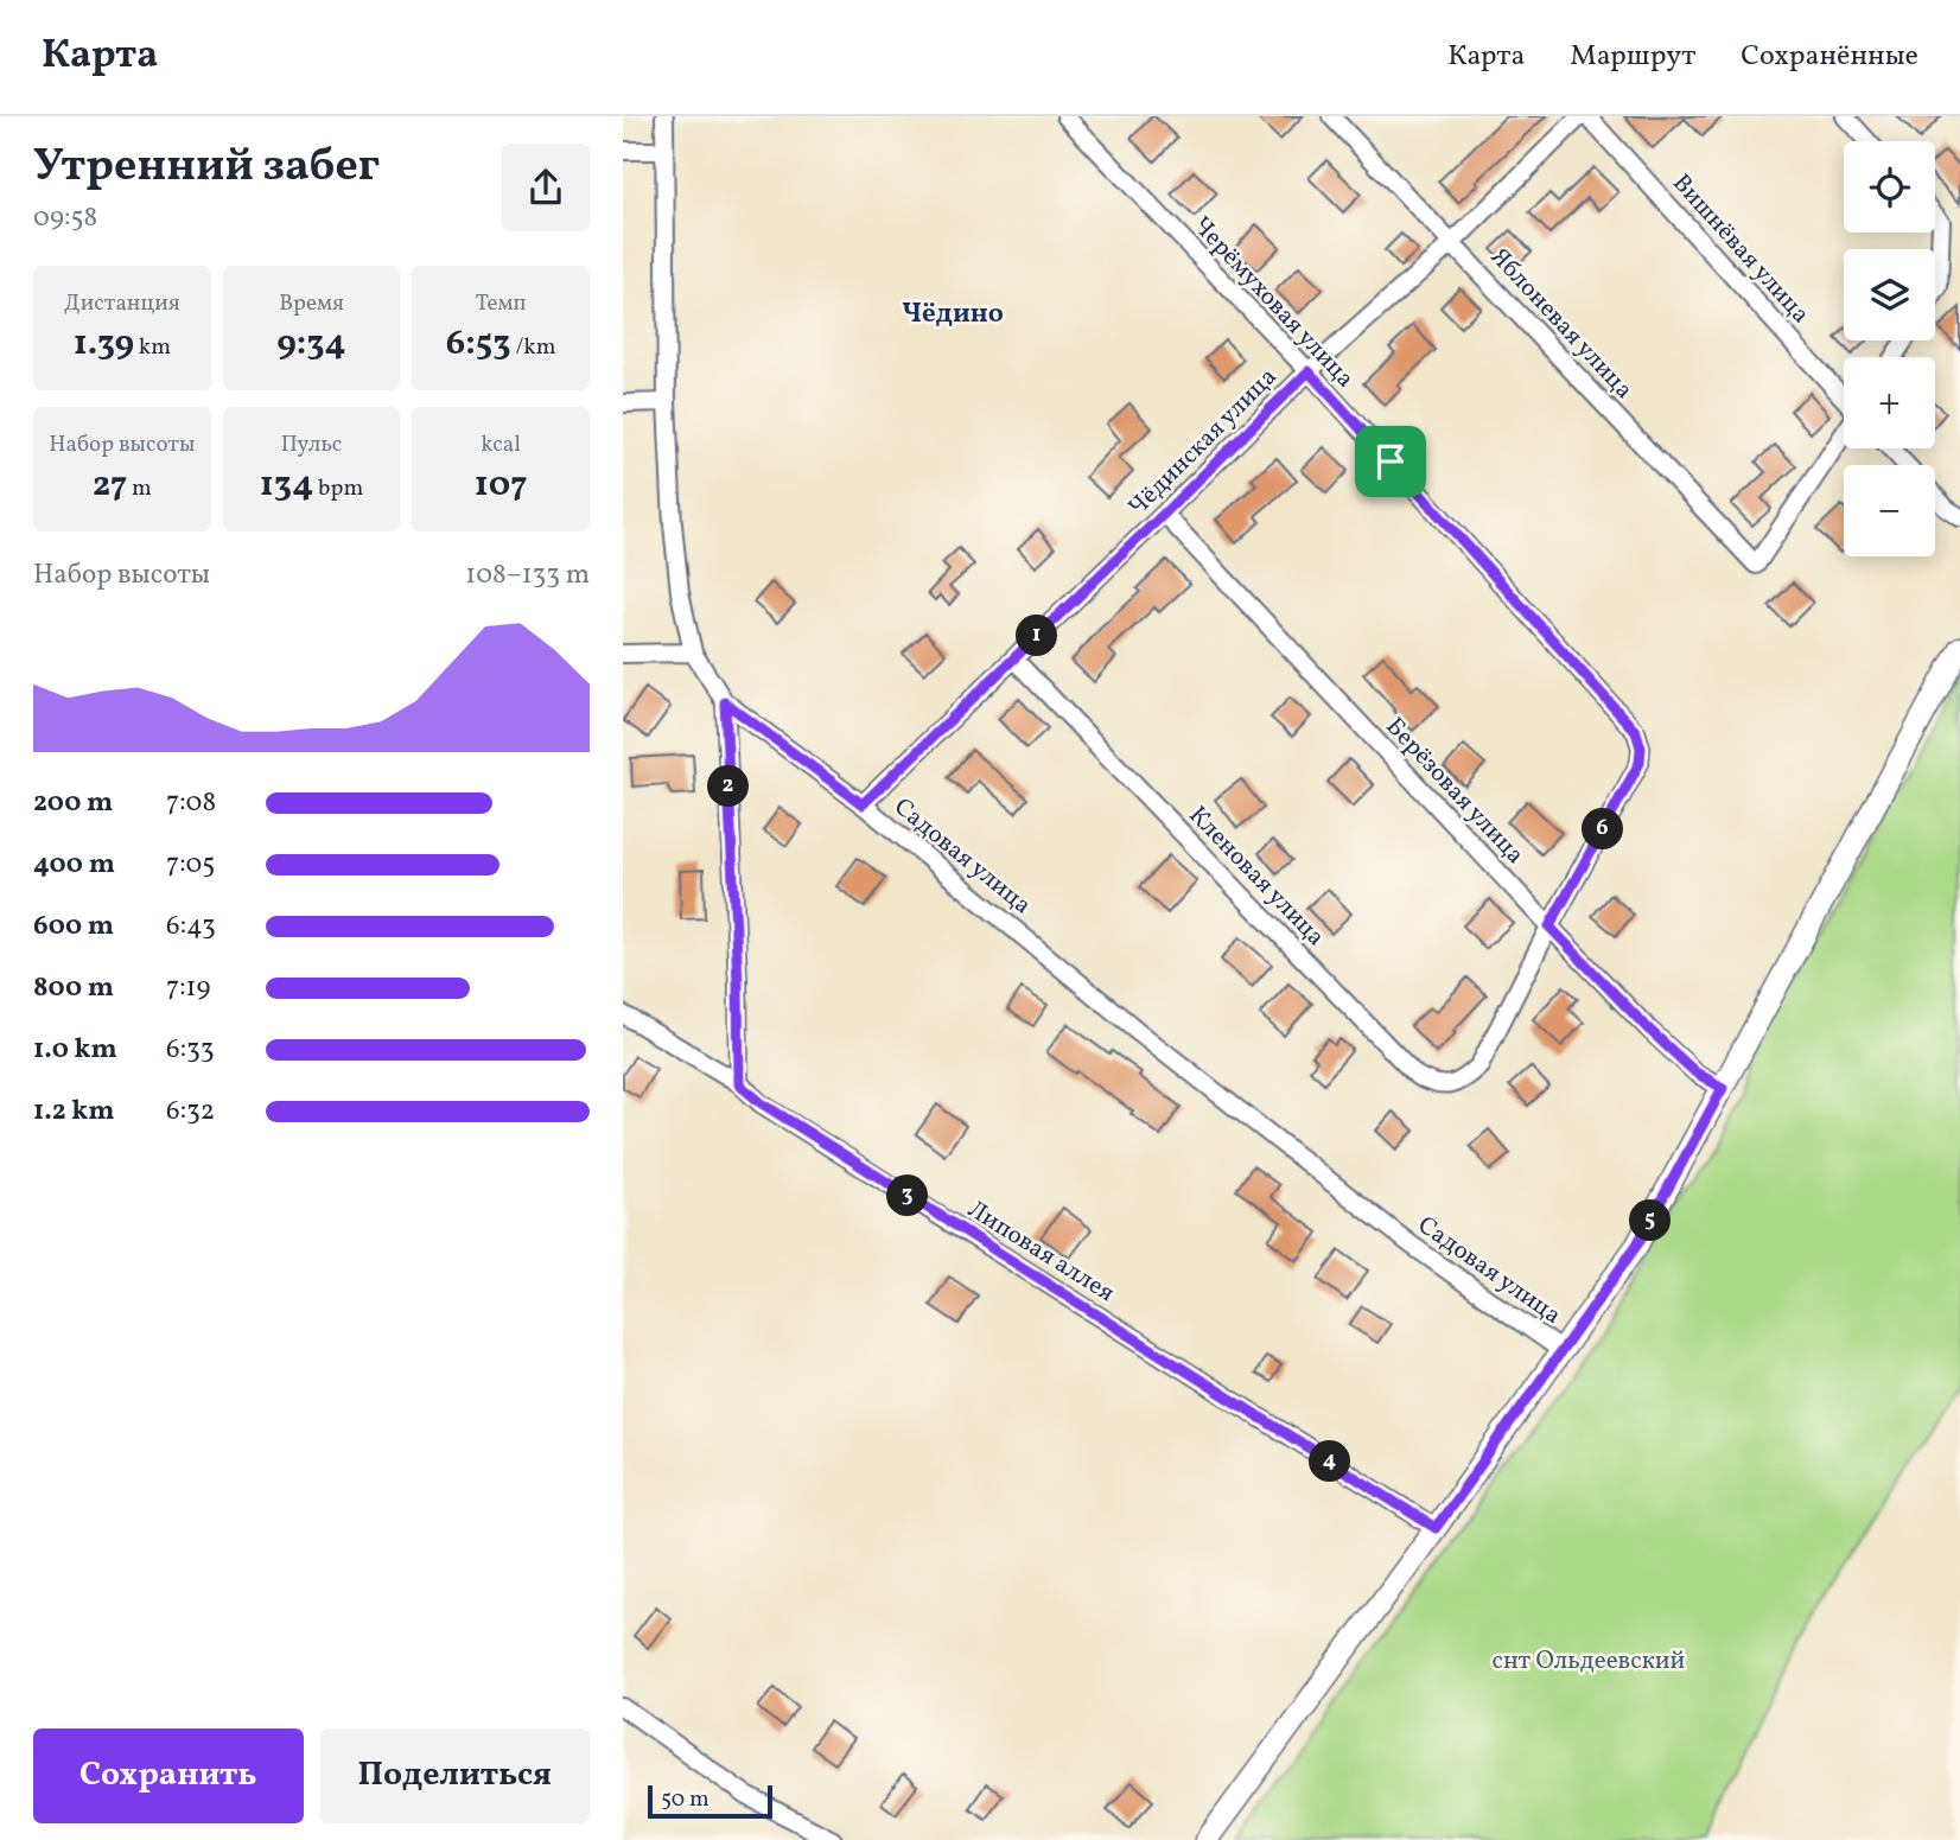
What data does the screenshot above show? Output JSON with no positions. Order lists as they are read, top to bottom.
{
  "streets": {
    "street": [
      "Вишнёвая улица",
      "Черёмуховая улица",
      "Яблоневая улица",
      "Чёдинская улица",
      "Берёзовая улица",
      "Садовая улица",
      "Кленовая улица",
      "Липовая аллея"
    ]
  },
  "crossings": [
    ["Черёмуховая улица", "Чёдинская улица"],
    ["Черёмуховая улица", "Берёзовая улица"],
    ["Черёмуховая улица", "Кленовая улица"],
    ["Яблоневая улица", "Чёдинская улица"],
    ["Чёдинская улица", "Берёзовая улица"],
    ["Чёдинская улица", "Садовая улица"],
    ["Чёдинская улица", "Кленовая улица"],
    ["Берёзовая улица", "Кленовая улица"]
  ],
  "districts": ["Чёдино"],
  "parks": ["снт Ольдеевский"],
  "scale_bar": "50 m",
  "page": {
    "header": "Карта",
    "nav": ["Карта", "Маршрут", "Сохранённые"],
    "heading": ["Утренний забег", "09:58"],
    "map_buttons": ["+", "−"],
    "stats": [
      ["Дистанция", "1.39 km"],
      ["Время", "9:34"],
      ["Темп", "6:53 /km"],
      ["Набор высоты", "27 m"],
      ["Пульс", "134 bpm"],
      ["kcal", "107"]
    ],
    "chart": ["Набор высоты", "108–133 m"],
    "pins": [
      "1",
      "2",
      "6",
      "3",
      "5",
      "4"
    ],
    "list": [
      {
        "name": "200 m",
        "note": "7:08"
      },
      {
        "name": "400 m",
        "note": "7:05"
      },
      {
        "name": "600 m",
        "note": "6:43"
      },
      {
        "name": "800 m",
        "note": "7:19"
      },
      {
        "name": "1.0 km",
        "note": "6:33"
      },
      {
        "name": "1.2 km",
        "note": "6:32"
      }
    ],
    "buttons": ["Сохранить", "Поделиться"],
    "scale": "50 m"
  }
}
